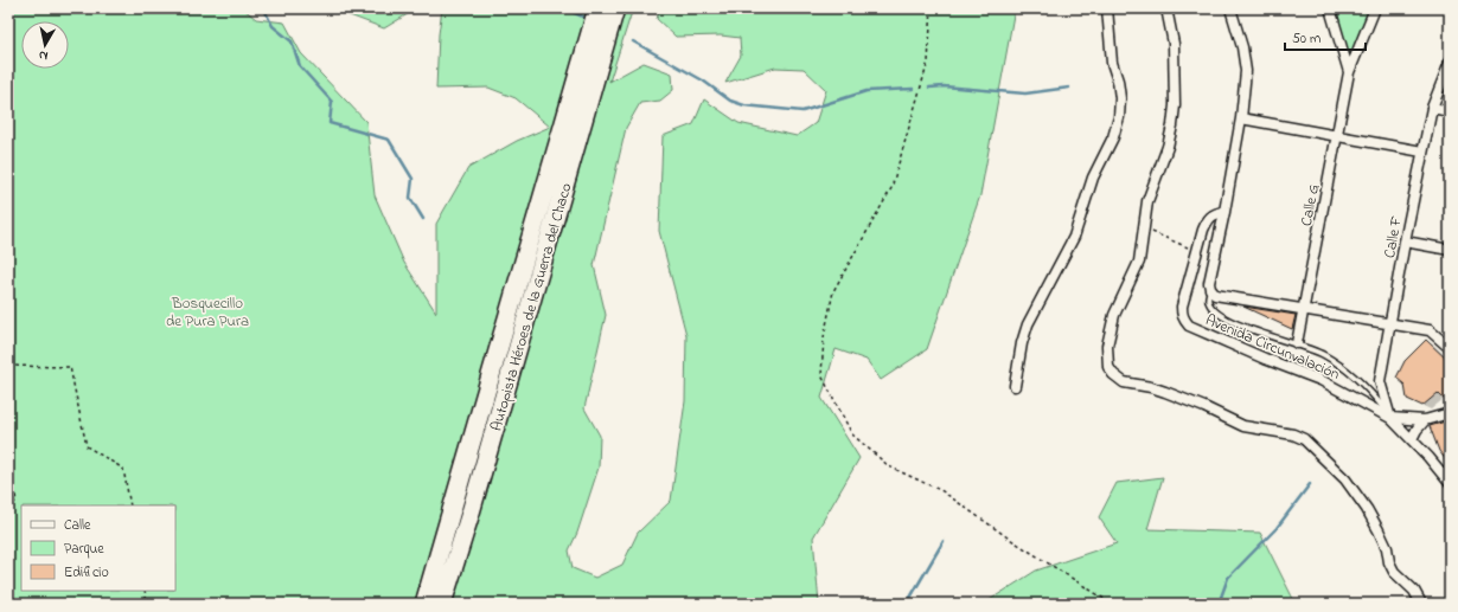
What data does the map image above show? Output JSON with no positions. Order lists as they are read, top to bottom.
{
  "streets": {
    "highway": ["Autopista Héroes de la Guerra del Chaco"],
    "street": ["Calle G", "Calle F", "Avenida Circunvalación"]
  },
  "crossings": [
    ["Calle F", "Avenida Circunvalación"]
  ],
  "parks": ["Bosquecillo de Pura Pura"],
  "legend": ["Calle", "Parque", "Edificio"],
  "scale_bar": "50 m",
  "north": "bottom"
}
